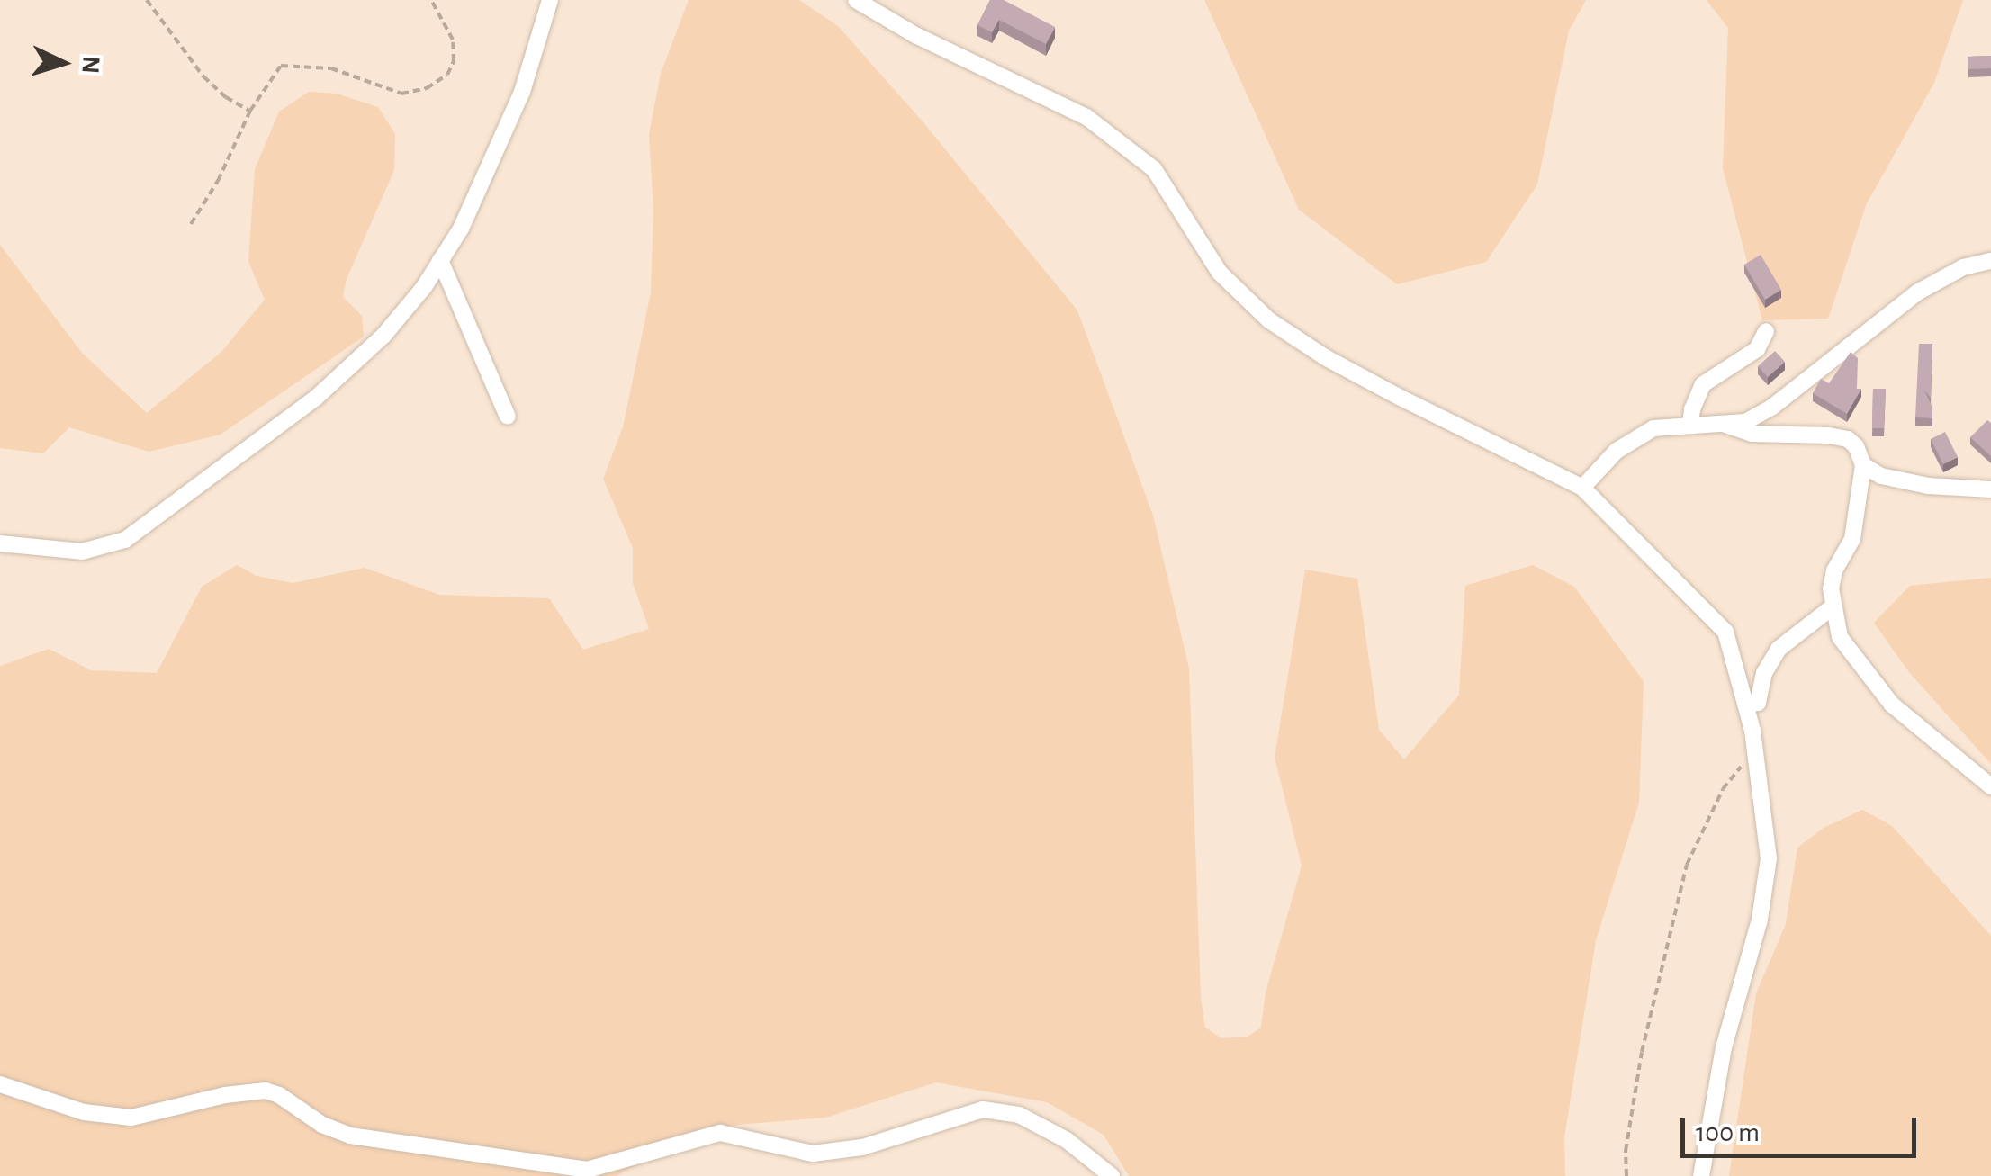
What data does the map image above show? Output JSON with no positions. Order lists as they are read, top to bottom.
{
  "scale_bar": "100 m",
  "north": "right"
}
